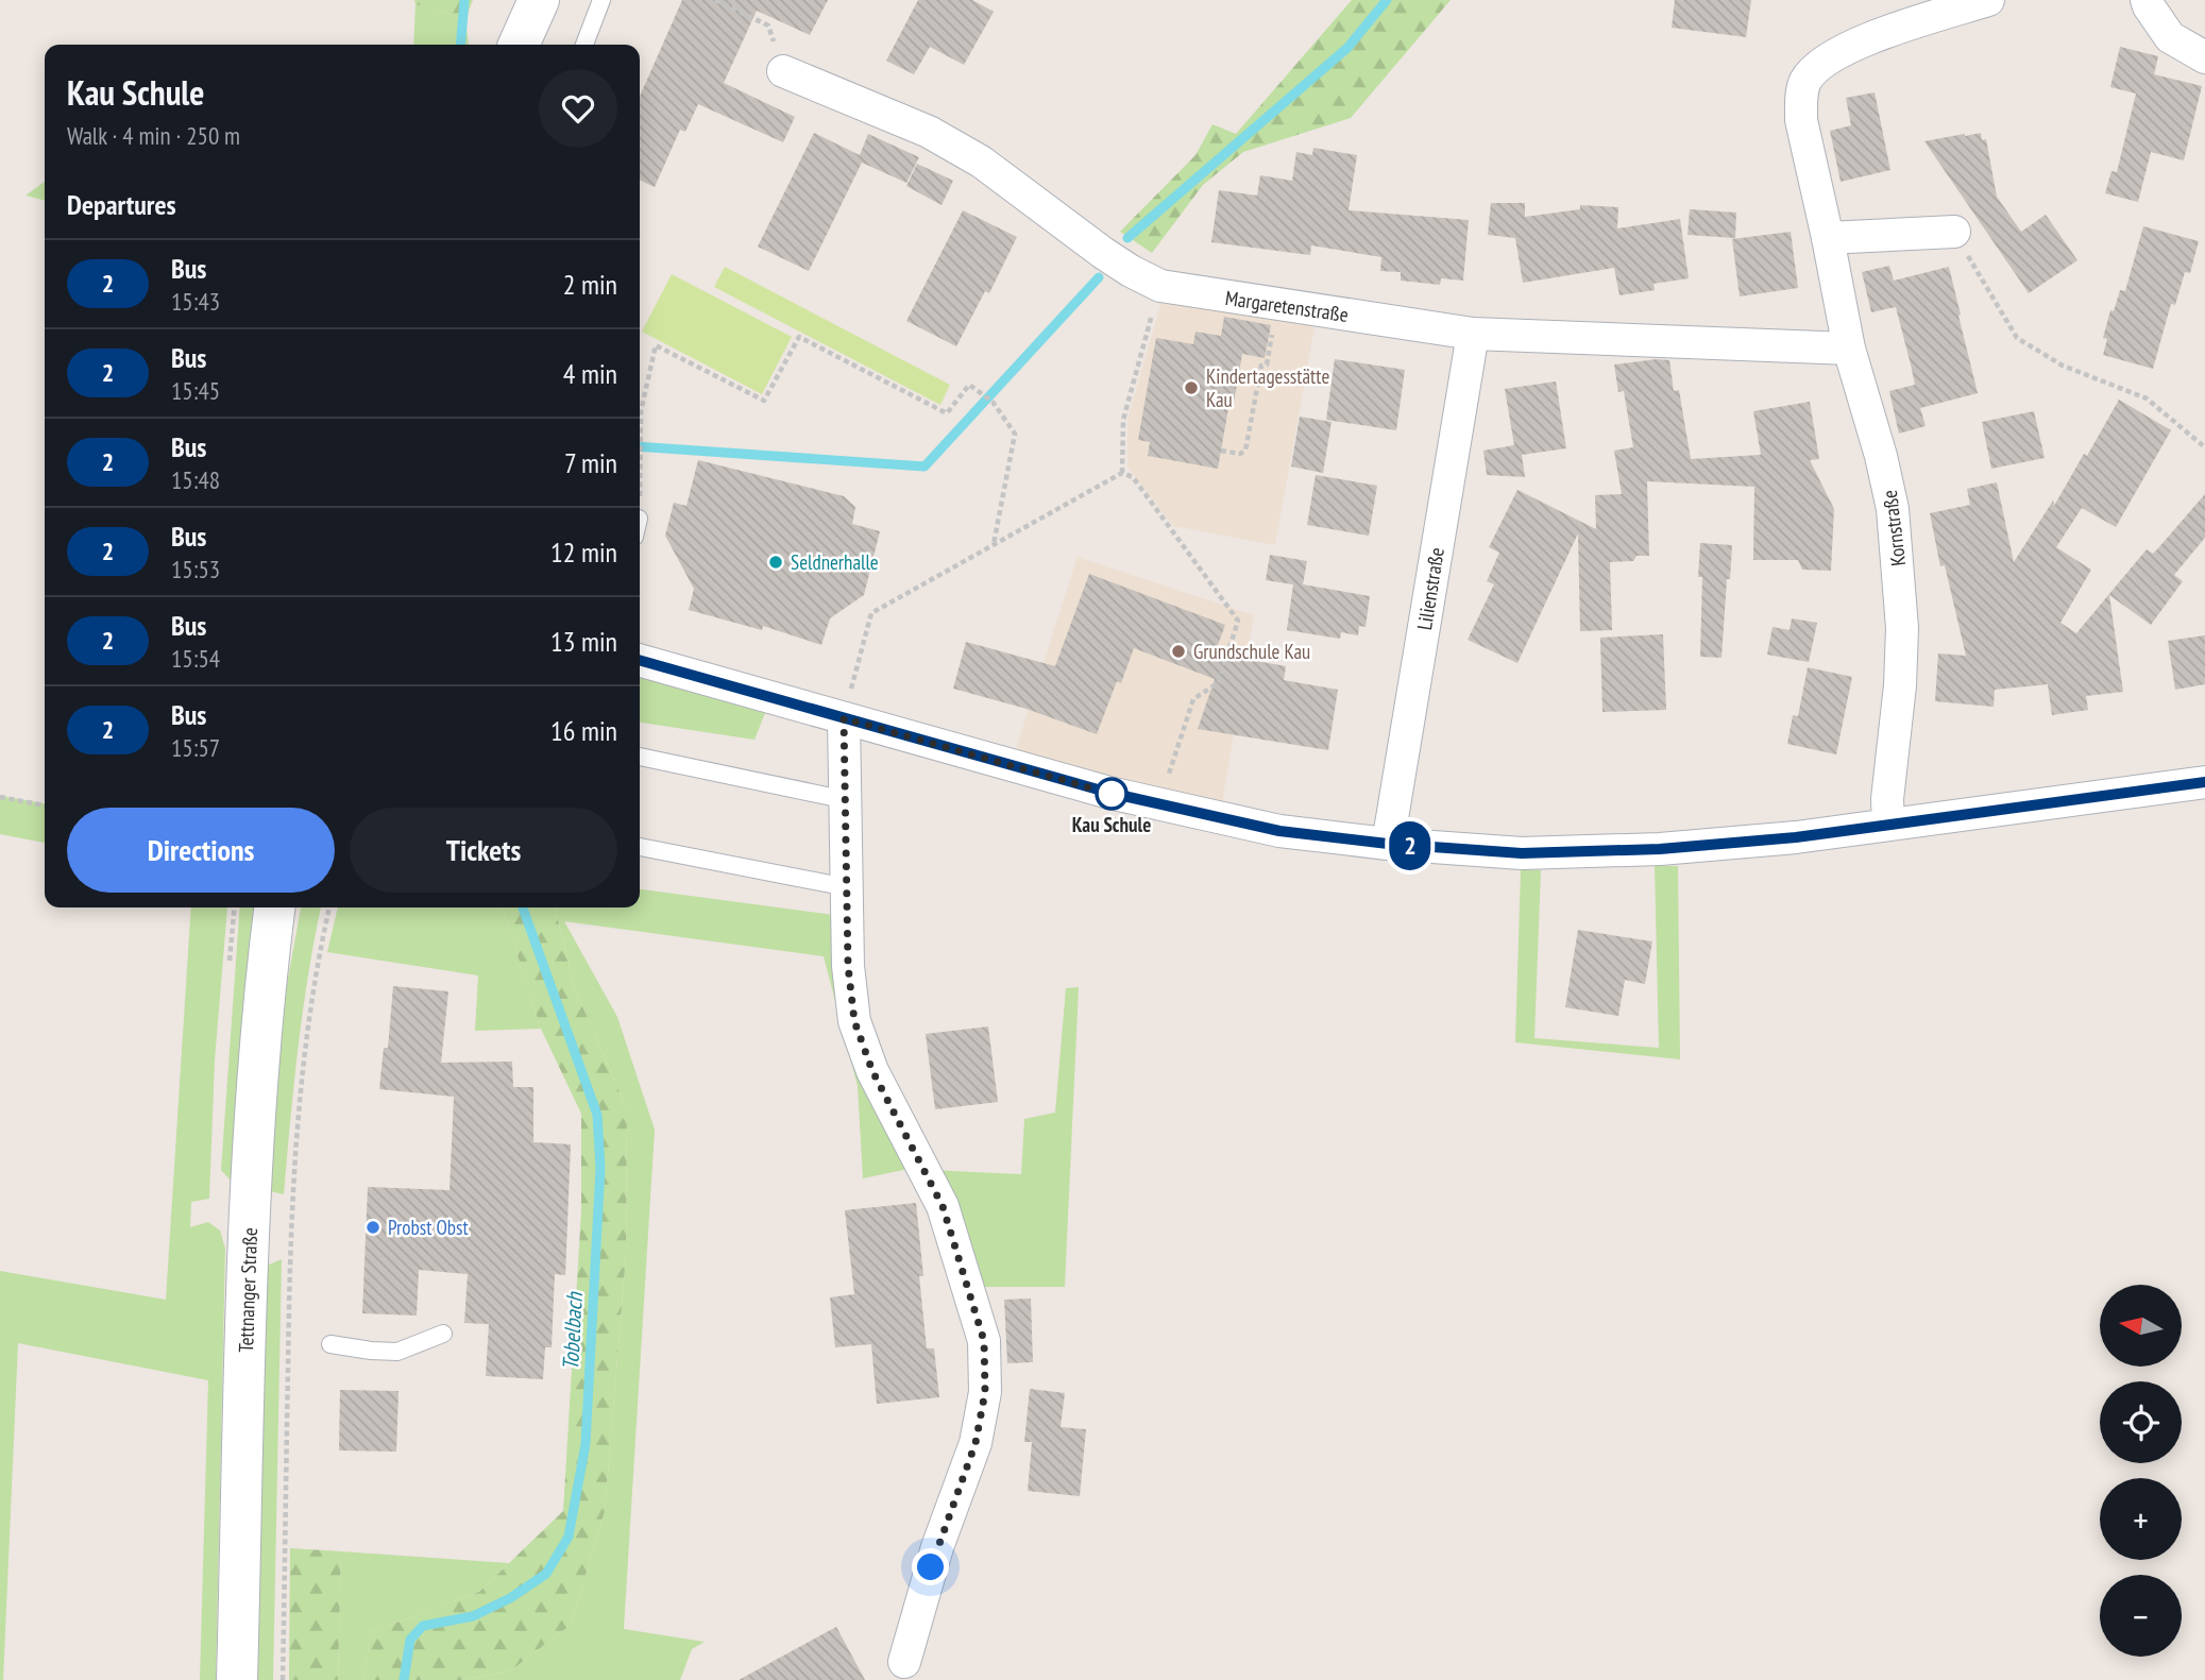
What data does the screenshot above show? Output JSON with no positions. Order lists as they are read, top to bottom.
{
  "streets": {
    "main road": ["Tettnanger Straße"],
    "street": ["Margaretenstraße", "Kornstraße", "Lilienstraße"]
  },
  "crossings": [
    ["Margaretenstraße", "Kornstraße"],
    ["Margaretenstraße", "Lilienstraße"]
  ],
  "water": ["Tobelbach"],
  "places": [
    "Kindertagesstätte Kau",
    "Seldnerhalle",
    "Grundschule Kau",
    "Kau Schule",
    "Probst Obst"
  ],
  "lines": ["bus line 2"],
  "north": "left",
  "page": {
    "on_map": "2",
    "heading": [
      ["Kau Schule", "Walk · 4 min · 250 m"],
      "Departures"
    ],
    "list": [
      {
        "mark": "2",
        "name": "Bus",
        "note": "15:43",
        "value": "2 min"
      },
      {
        "mark": "2",
        "name": "Bus",
        "note": "15:45",
        "value": "4 min"
      },
      {
        "mark": "2",
        "name": "Bus",
        "note": "15:48",
        "value": "7 min"
      },
      {
        "mark": "2",
        "name": "Bus",
        "note": "15:53",
        "value": "12 min"
      },
      {
        "mark": "2",
        "name": "Bus",
        "note": "15:54",
        "value": "13 min"
      },
      {
        "mark": "2",
        "name": "Bus",
        "note": "15:57",
        "value": "16 min"
      }
    ],
    "buttons": ["Directions", "Tickets"],
    "map_buttons": ["+", "−"]
  }
}
